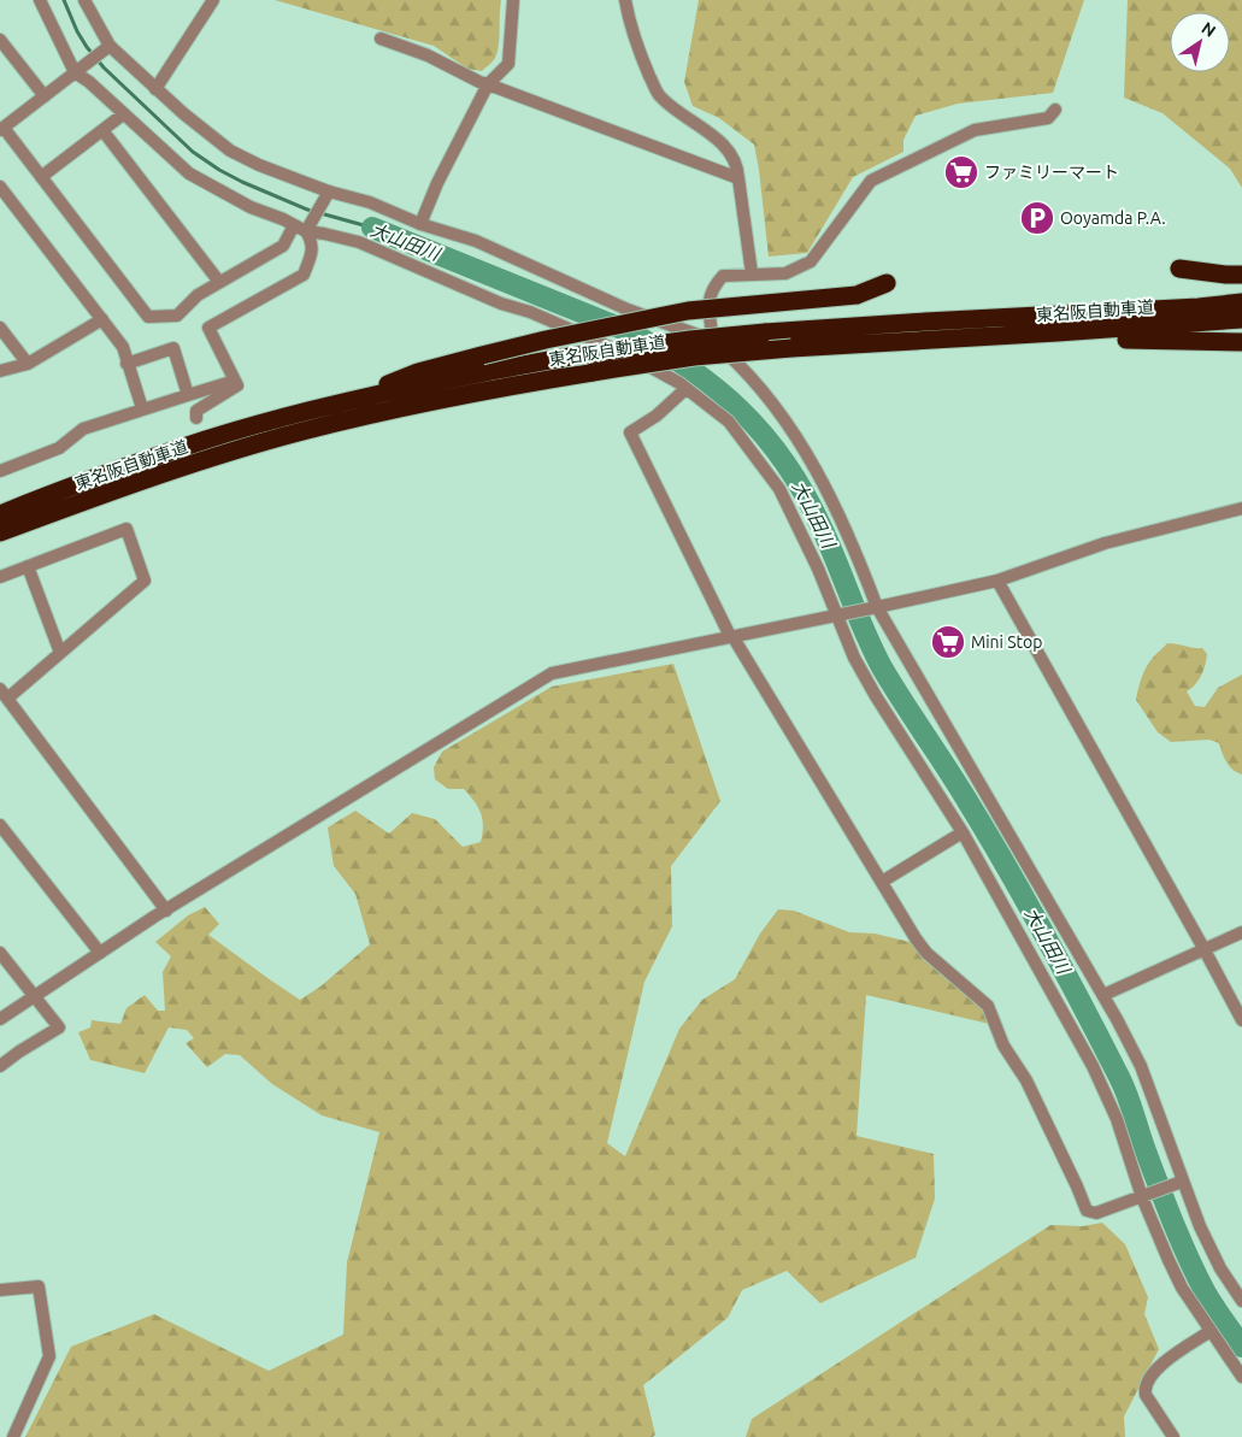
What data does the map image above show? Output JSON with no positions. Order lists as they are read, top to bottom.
{
  "streets": {
    "highway": ["東名阪自動車道"]
  },
  "water": ["大山田川"],
  "places": {
    "supermarket": ["ファミリーマート", "Mini Stop"],
    "parking": ["Ooyamda P.A."]
  },
  "north": "top right"
}
